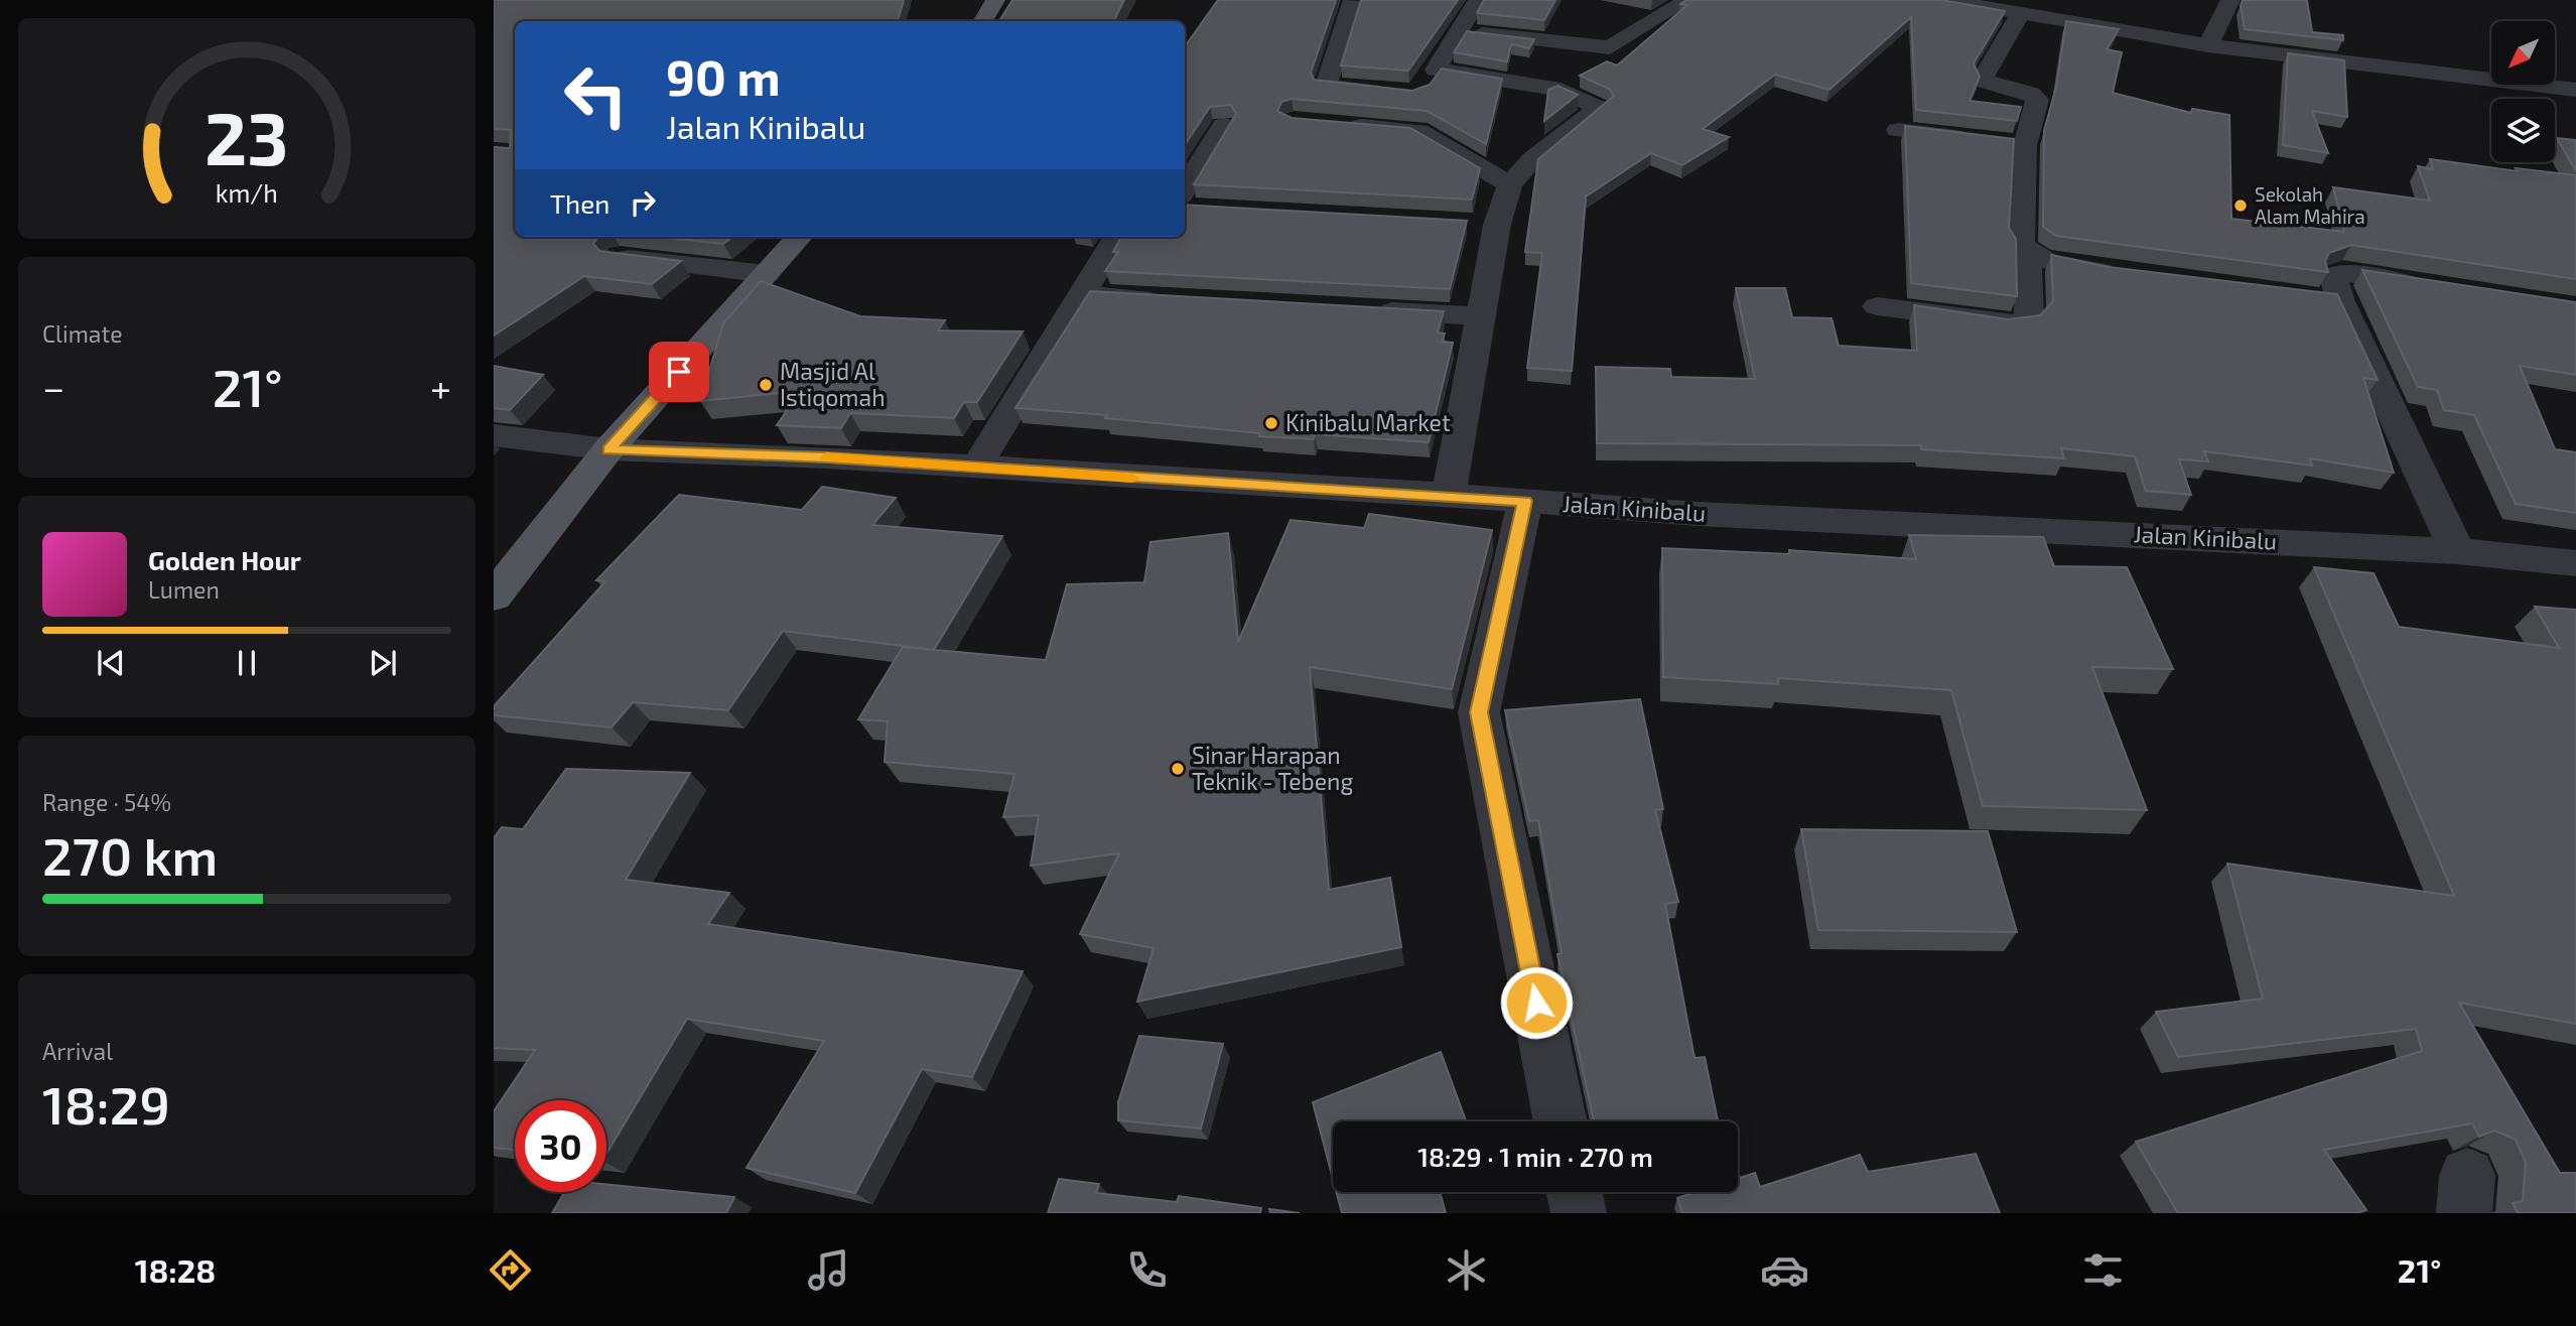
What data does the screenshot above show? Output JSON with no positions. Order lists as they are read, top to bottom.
{
  "streets": {
    "street": ["Jalan Kinibalu"]
  },
  "places": [
    "Sekolah Alam Mahira",
    "Masjid Al Istiqomah",
    "Kinibalu Market",
    "Sinar Harapan Teknik - Tebeng"
  ],
  "north": "bottom left",
  "page": {
    "turn": ["90 m", "Jalan Kinibalu"],
    "then": "Then",
    "tile": [
      "Climate",
      ["Range · 54%", "270 km"],
      ["Arrival", "18:29"]
    ],
    "heat": ["−", "21°", "+"],
    "song": ["Golden Hour", "Lumen"],
    "limit": "30",
    "trip": "18:29 · 1 min · 270 m",
    "tabs": ["18:28", "21°"],
    "gauge": ["23", "km/h"]
  }
}
